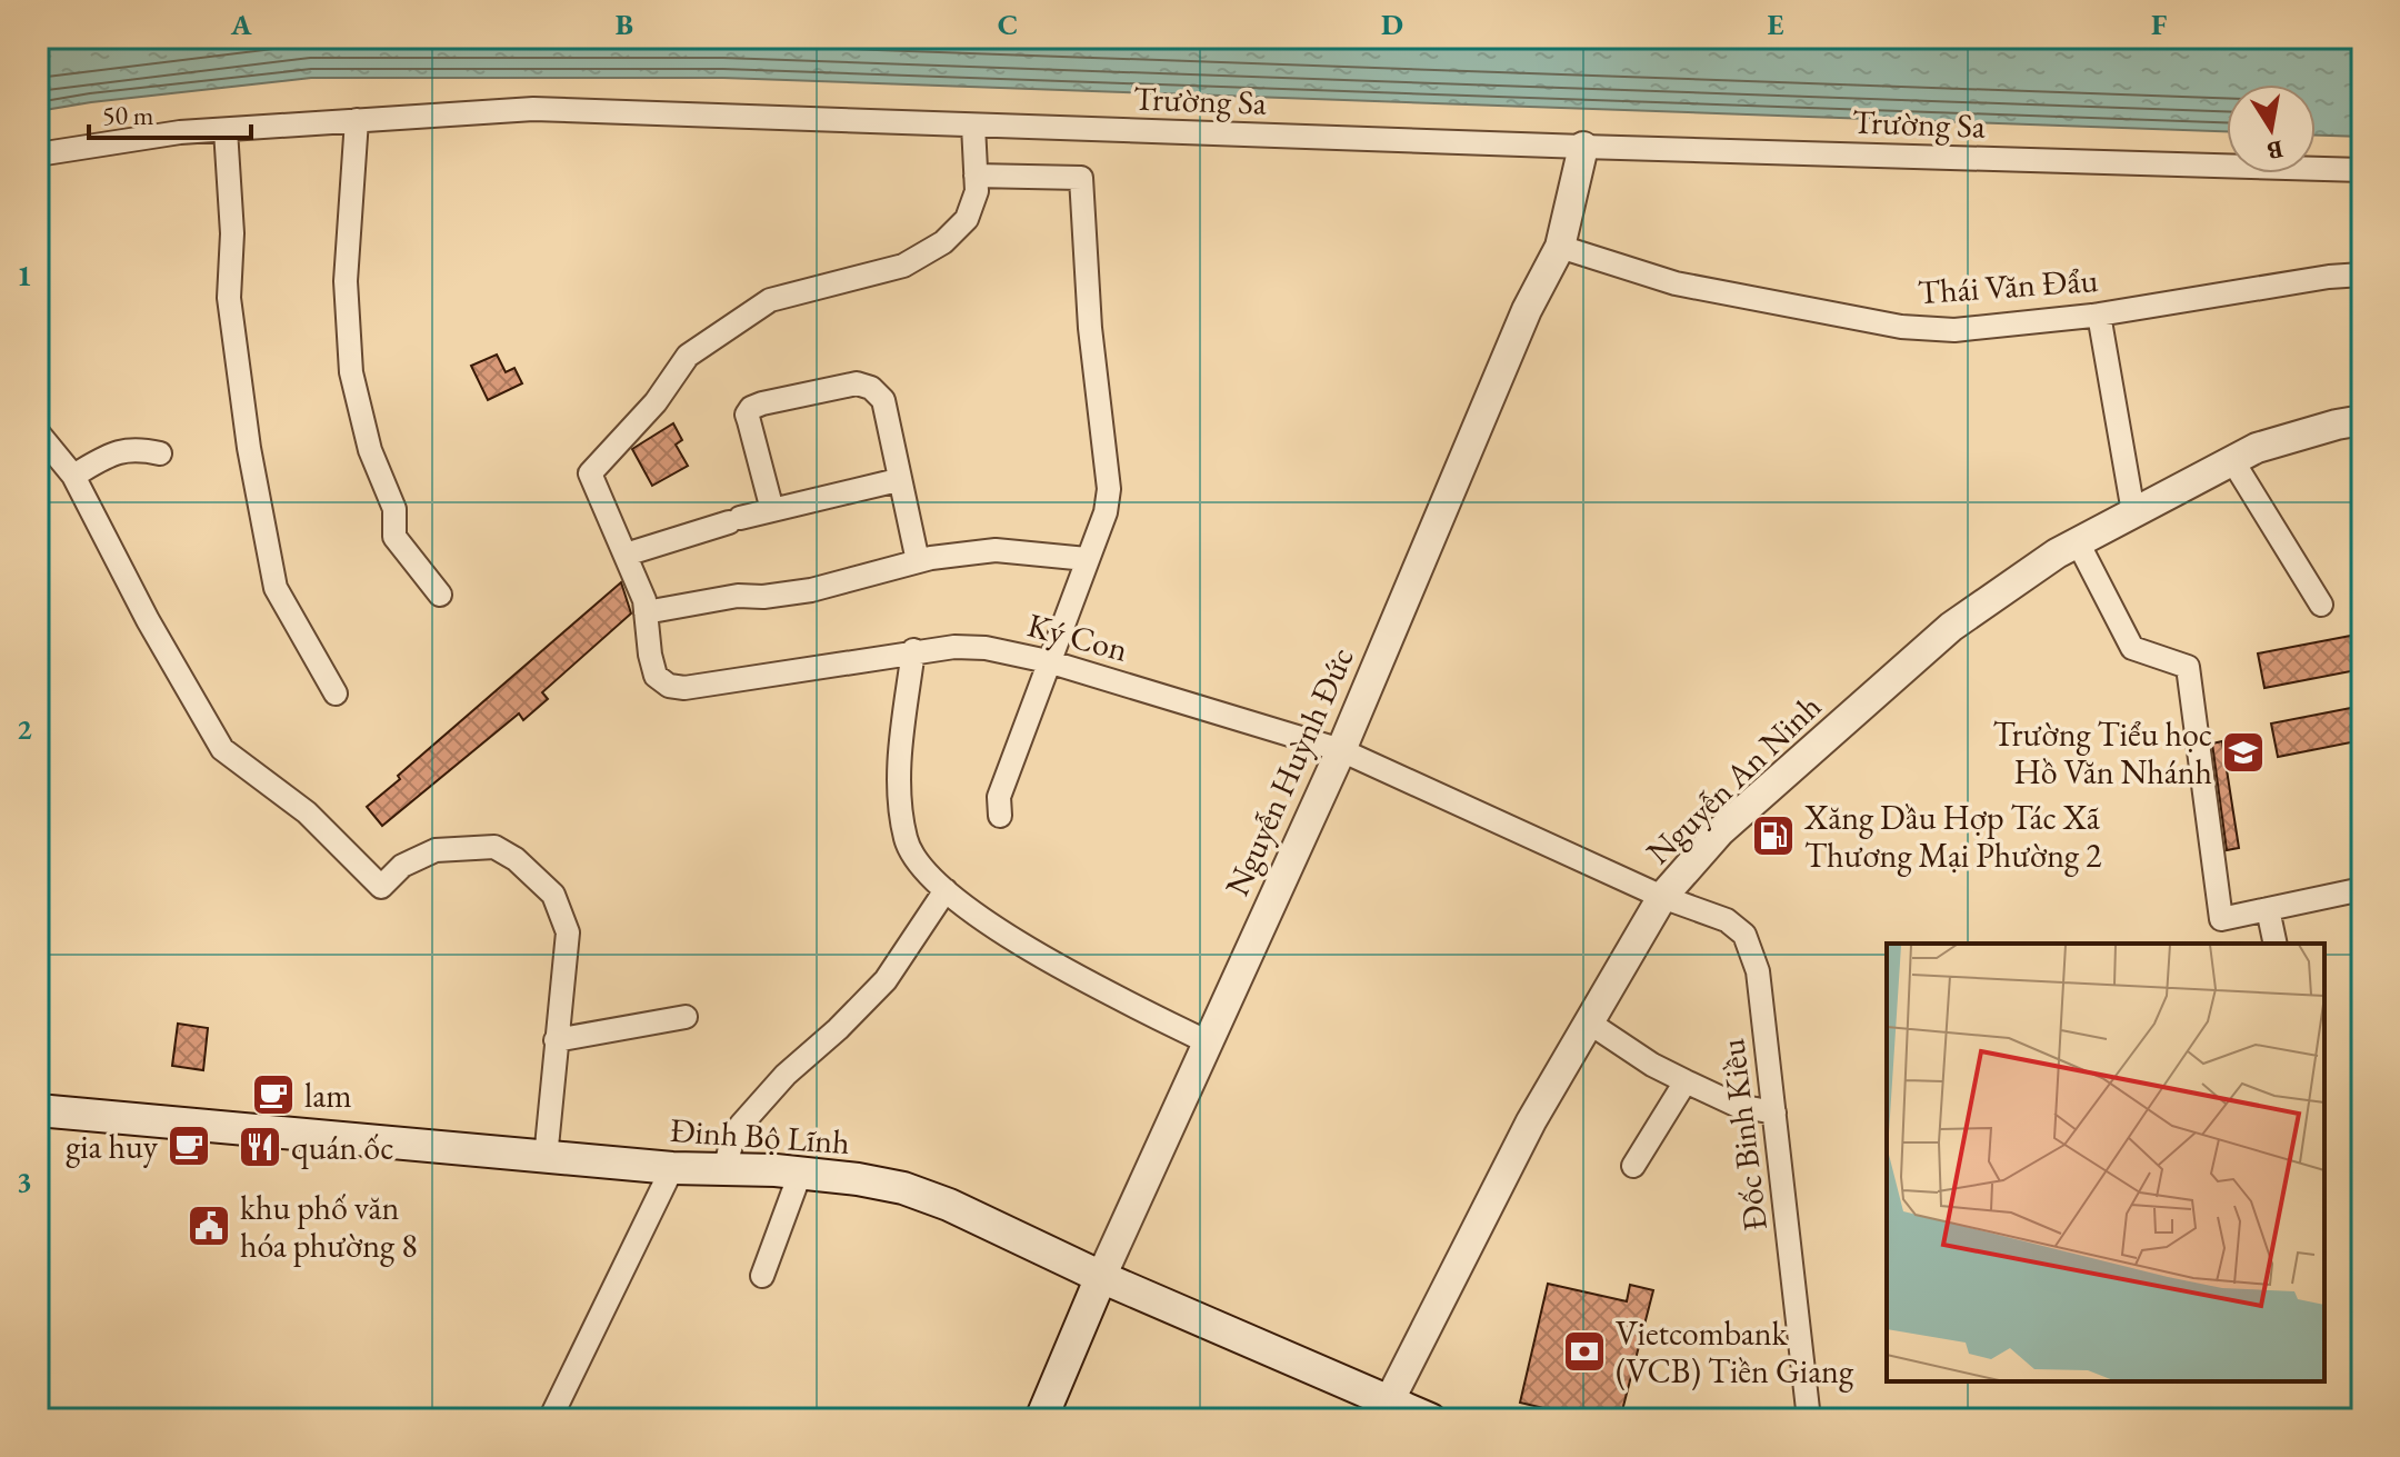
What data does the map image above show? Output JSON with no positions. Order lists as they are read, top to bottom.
{
  "streets": {
    "main road": ["Nguyễn Huỳnh Đức", "Đinh Bộ Lĩnh"],
    "street": [
      "Trường Sa",
      "Thái Văn Đẩu",
      "Ký Con",
      "Nguyễn An Ninh",
      "Đốc Binh Kiều"
    ]
  },
  "crossings": [
    ["Trường Sa", "Nguyễn Huỳnh Đức"],
    ["Thái Văn Đẩu", "Nguyễn Huỳnh Đức"],
    ["Ký Con", "Nguyễn Huỳnh Đức"],
    ["Ký Con", "Nguyễn An Ninh"],
    ["Ký Con", "Đốc Binh Kiều"],
    ["Nguyễn Huỳnh Đức", "Đinh Bộ Lĩnh"],
    ["Nguyễn An Ninh", "Đốc Binh Kiều"],
    ["Nguyễn An Ninh", "Đinh Bộ Lĩnh"]
  ],
  "places": {
    "school or university": ["Trường Tiểu học Hồ Văn Nhánh"],
    "fuel station": ["Xăng Dầu Hợp Tác Xã Thương Mại Phường 2"],
    "cafe": ["lam", "gia huy"],
    "restaurant": ["quán ốc"],
    "public building": ["khu phố văn hóa phường 8"],
    "bank": ["Vietcombank (VCB) Tiền Giang"]
  },
  "scale_bar": "50 m",
  "north": "bottom",
  "grid": {
    "columns": [
      "A",
      "B",
      "C",
      "D",
      "E",
      "F"
    ],
    "rows": ["1", "2", "3"]
  }
}
